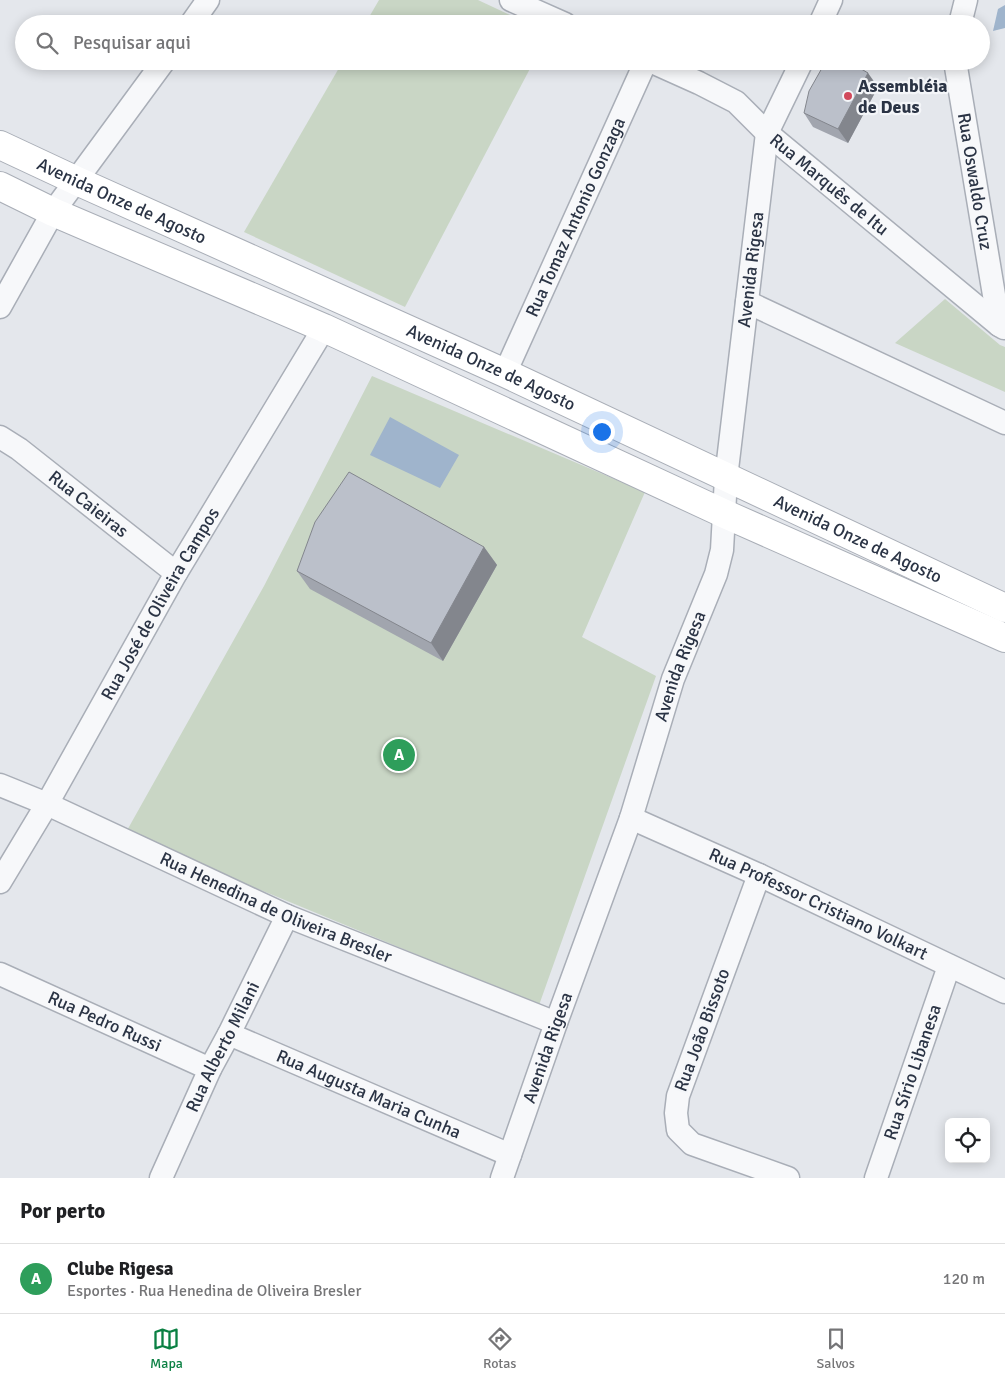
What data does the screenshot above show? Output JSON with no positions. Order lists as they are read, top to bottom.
{
  "streets": {
    "main road": ["Avenida Onze de Agosto"],
    "street": [
      "Rua Oswaldo Cruz",
      "Rua Marquês de Itu",
      "Rua Tomaz Antonio Gonzaga",
      "Avenida Rigesa",
      "Rua Caieiras",
      "Rua José de Oliveira Campos",
      "Rua Professor Cristiano Volkart",
      "Rua Henedina de Oliveira Bresler",
      "Rua Pedro Russi",
      "Rua João Bissoto",
      "Rua Alberto Milani",
      "Rua Sírio Libanesa",
      "Rua Augusta Maria Cunha"
    ]
  },
  "crossings": [
    ["Rua Oswaldo Cruz", "Rua Marquês de Itu"],
    ["Rua Marquês de Itu", "Avenida Rigesa"],
    ["Avenida Onze de Agosto", "Rua Tomaz Antonio Gonzaga"],
    ["Avenida Onze de Agosto", "Avenida Rigesa"],
    ["Avenida Onze de Agosto", "Rua José de Oliveira Campos"],
    ["Avenida Rigesa", "Rua Professor Cristiano Volkart"],
    ["Avenida Rigesa", "Rua Henedina de Oliveira Bresler"],
    ["Avenida Rigesa", "Rua Augusta Maria Cunha"],
    ["Rua Caieiras", "Rua José de Oliveira Campos"],
    ["Rua José de Oliveira Campos", "Rua Henedina de Oliveira Bresler"],
    ["Rua Professor Cristiano Volkart", "Rua João Bissoto"],
    ["Rua Professor Cristiano Volkart", "Rua Sírio Libanesa"],
    ["Rua Henedina de Oliveira Bresler", "Rua Alberto Milani"],
    ["Rua Pedro Russi", "Rua Alberto Milani"],
    ["Rua Alberto Milani", "Rua Augusta Maria Cunha"]
  ],
  "places": ["Assembléia de Deus"],
  "page": {
    "search": "Pesquisar aqui",
    "pins": "A",
    "heading": "Por perto",
    "list": [
      {
        "mark": "A",
        "name": "Clube Rigesa",
        "note": "Esportes · Rua Henedina de Oliveira Bresler",
        "value": "120 m"
      }
    ],
    "nav": ["Mapa", "Rotas", "Salvos"]
  }
}
